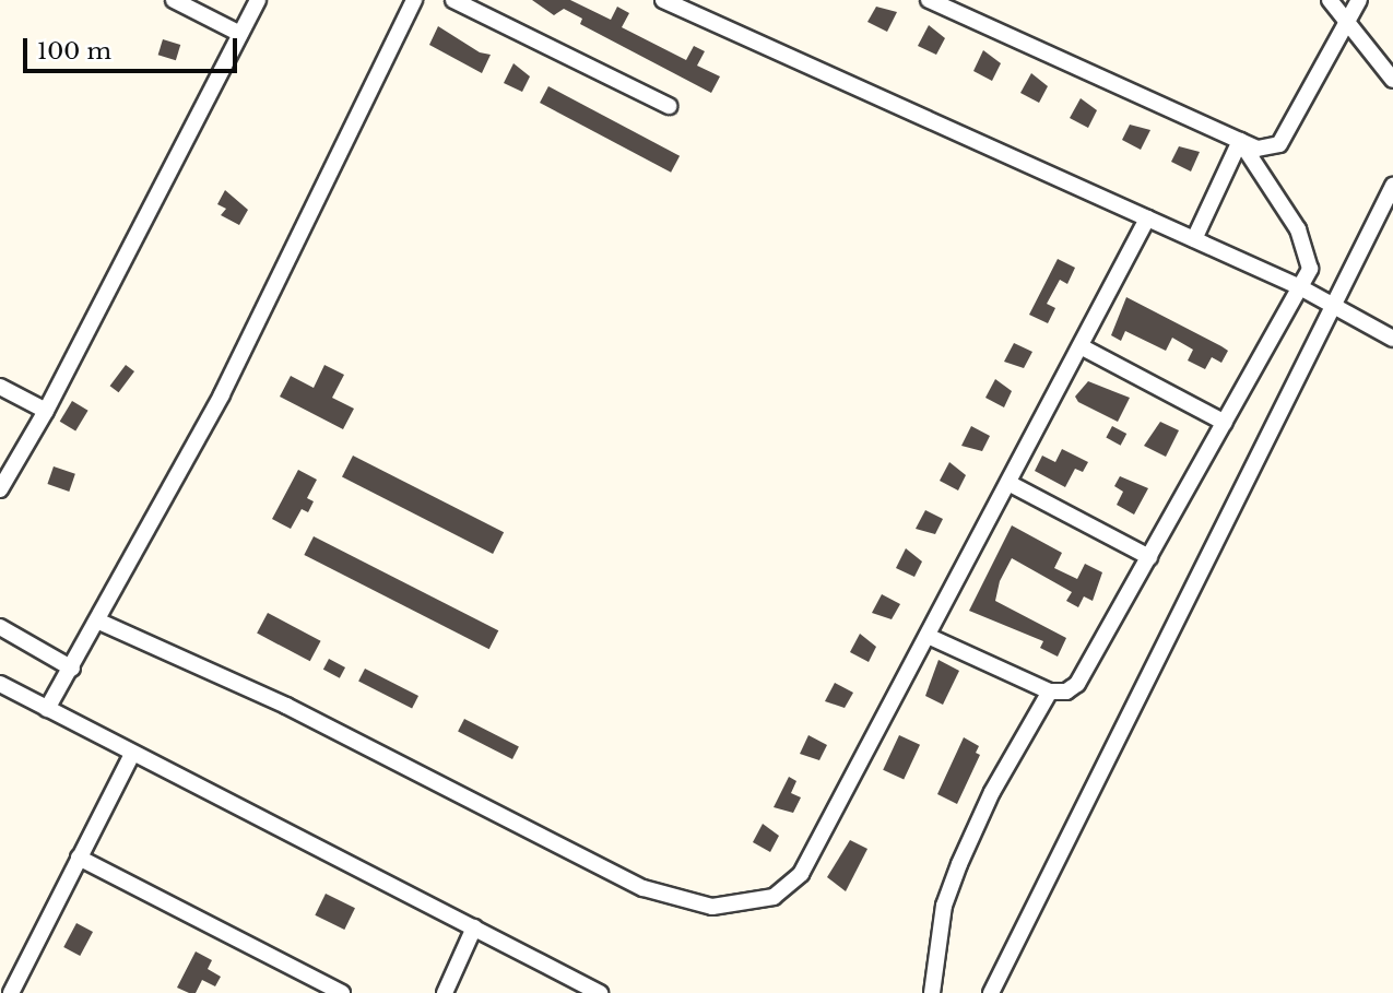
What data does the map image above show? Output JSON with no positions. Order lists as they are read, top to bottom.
{
  "scale_bar": "100 m"
}
